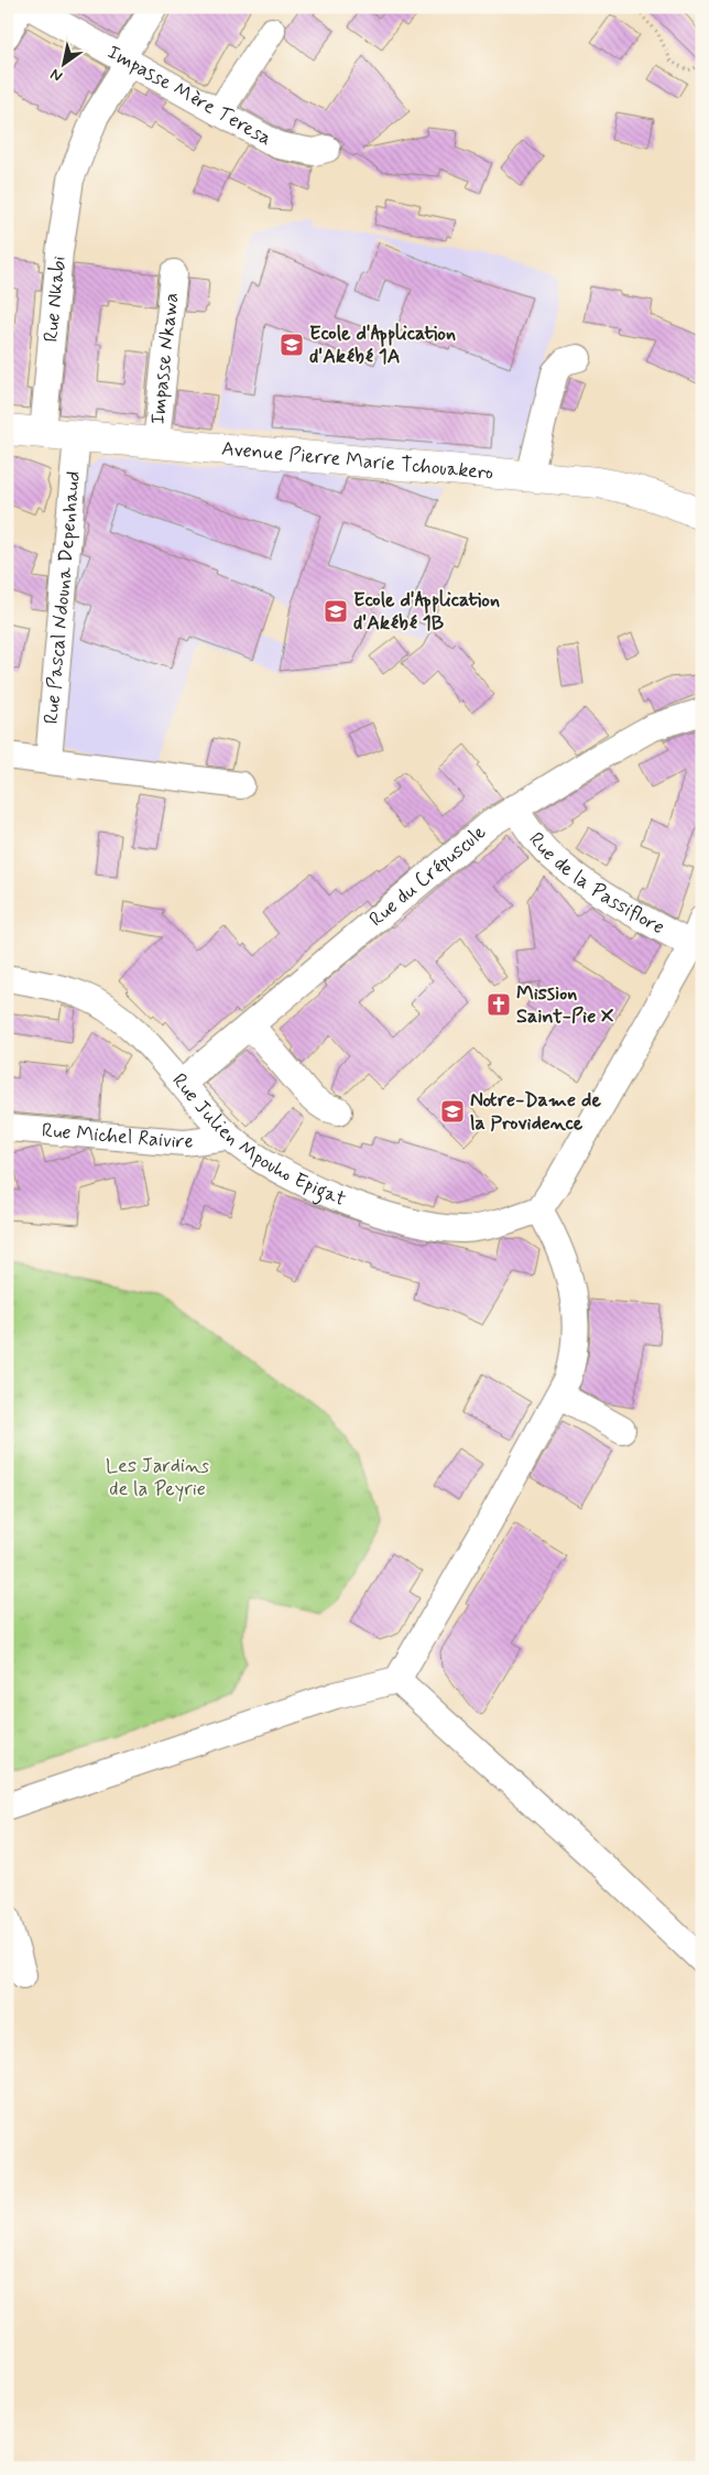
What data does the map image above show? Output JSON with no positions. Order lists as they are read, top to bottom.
{
  "streets": {
    "main road": ["Avenue Pierre Marie Tchouakero"],
    "street": [
      "Impasse Mère Teresa",
      "Rue Nkabi",
      "Impasse Nkawa",
      "Rue Pascal Ndouna Depenhaud",
      "Rue du Crépuscule",
      "Rue de la Passiflore",
      "Rue Michel Raivire",
      "Rue Julien Mpouho Epigat"
    ]
  },
  "crossings": [
    ["Impasse Mère Teresa", "Rue Nkabi"],
    ["Rue Nkabi", "Avenue Pierre Marie Tchouakero"],
    ["Impasse Nkawa", "Avenue Pierre Marie Tchouakero"],
    ["Avenue Pierre Marie Tchouakero", "Rue Pascal Ndouna Depenhaud"],
    ["Rue du Crépuscule", "Rue de la Passiflore"],
    ["Rue du Crépuscule", "Rue Julien Mpouho Epigat"],
    ["Rue Michel Raivire", "Rue Julien Mpouho Epigat"]
  ],
  "parks": ["Les Jardins de la Peyrie"],
  "places": {
    "school or university": ["Ecole d'Application d'Akébé 1A", "Ecole d'Application d'Akébé 1B", "Notre-Dame de la Providence"],
    "church": ["Mission Saint-Pie X"]
  },
  "north": "bottom left"
}
